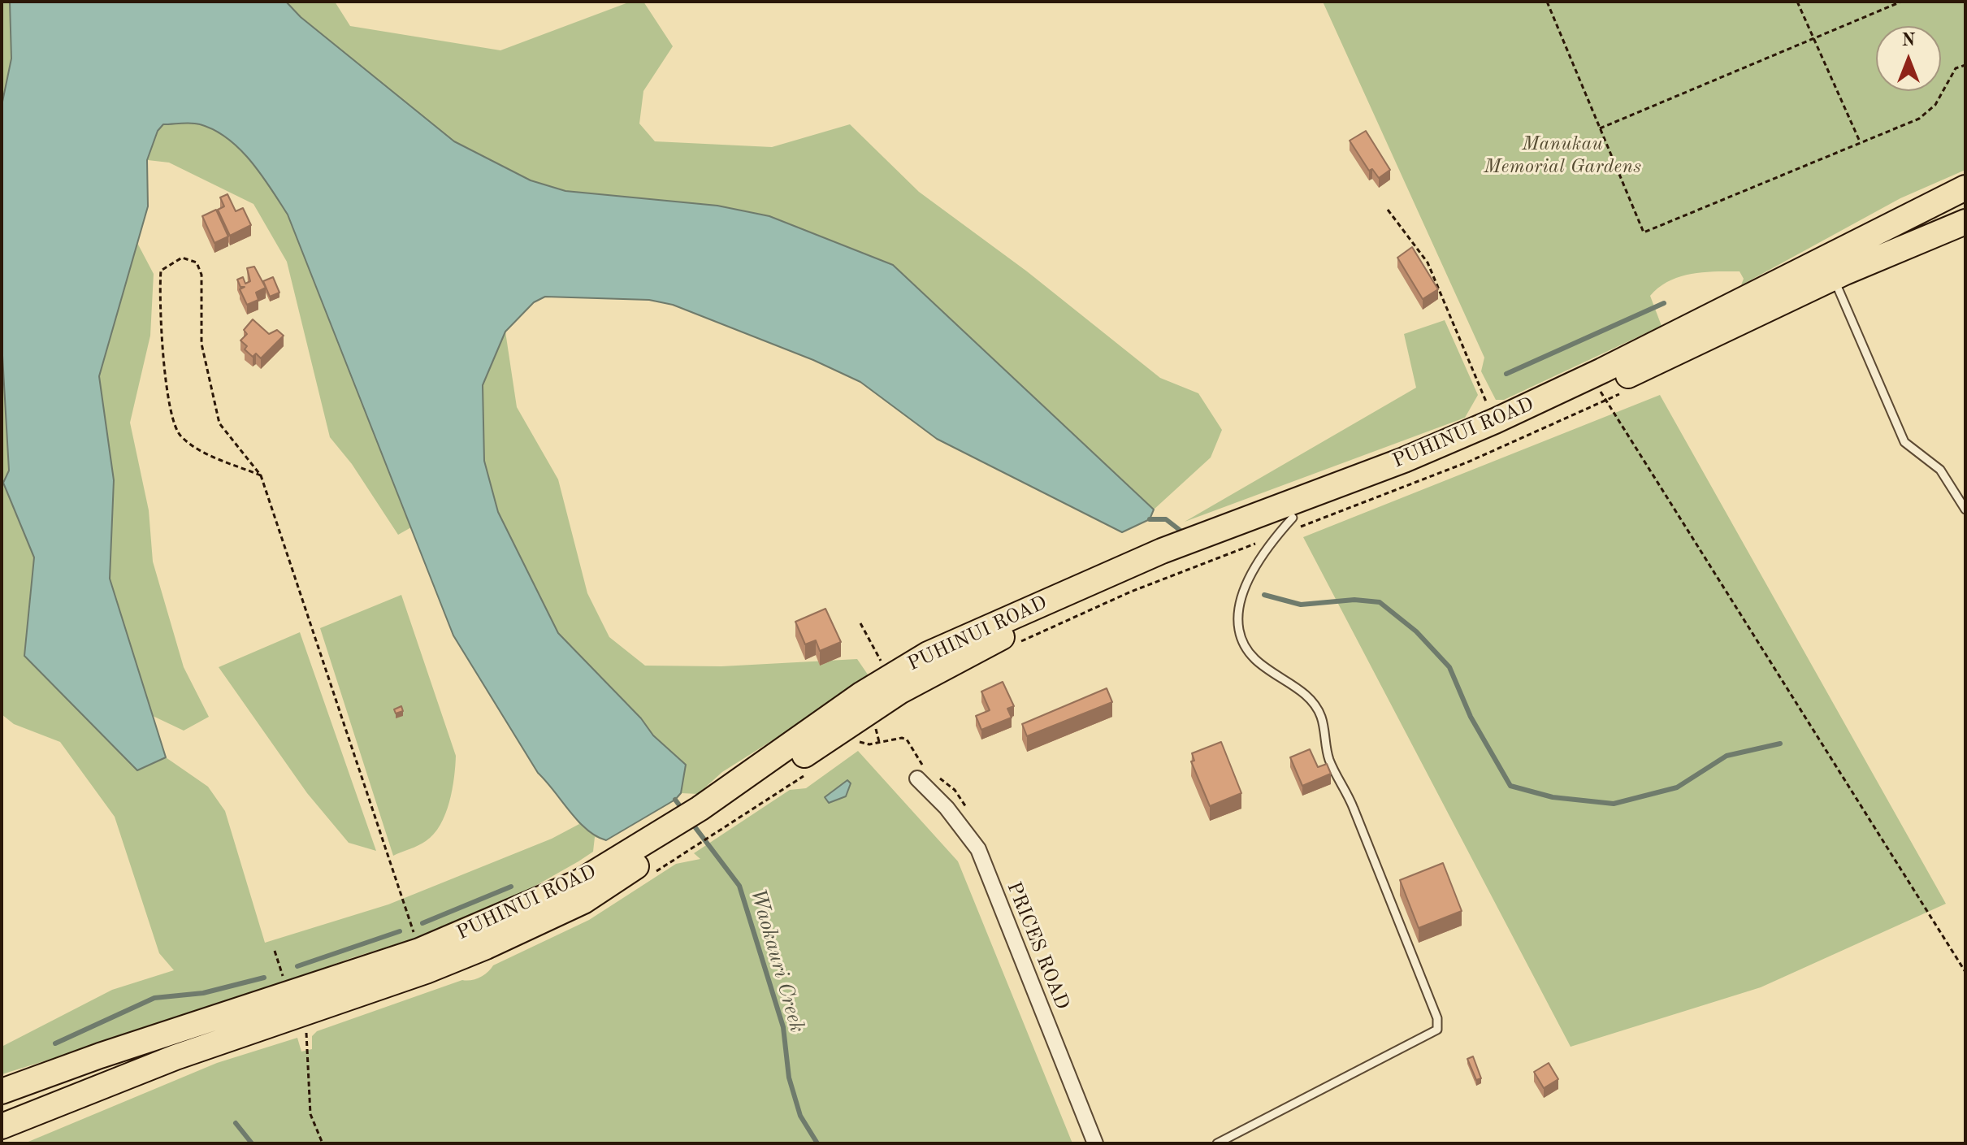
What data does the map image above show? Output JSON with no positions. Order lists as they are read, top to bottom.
{
  "streets": {
    "highway": ["PUHINUI ROAD"],
    "street": ["PRICES ROAD"]
  },
  "water": ["Waokauri Creek"],
  "parks": ["Manukau Memorial Gardens"],
  "north": "top"
}
